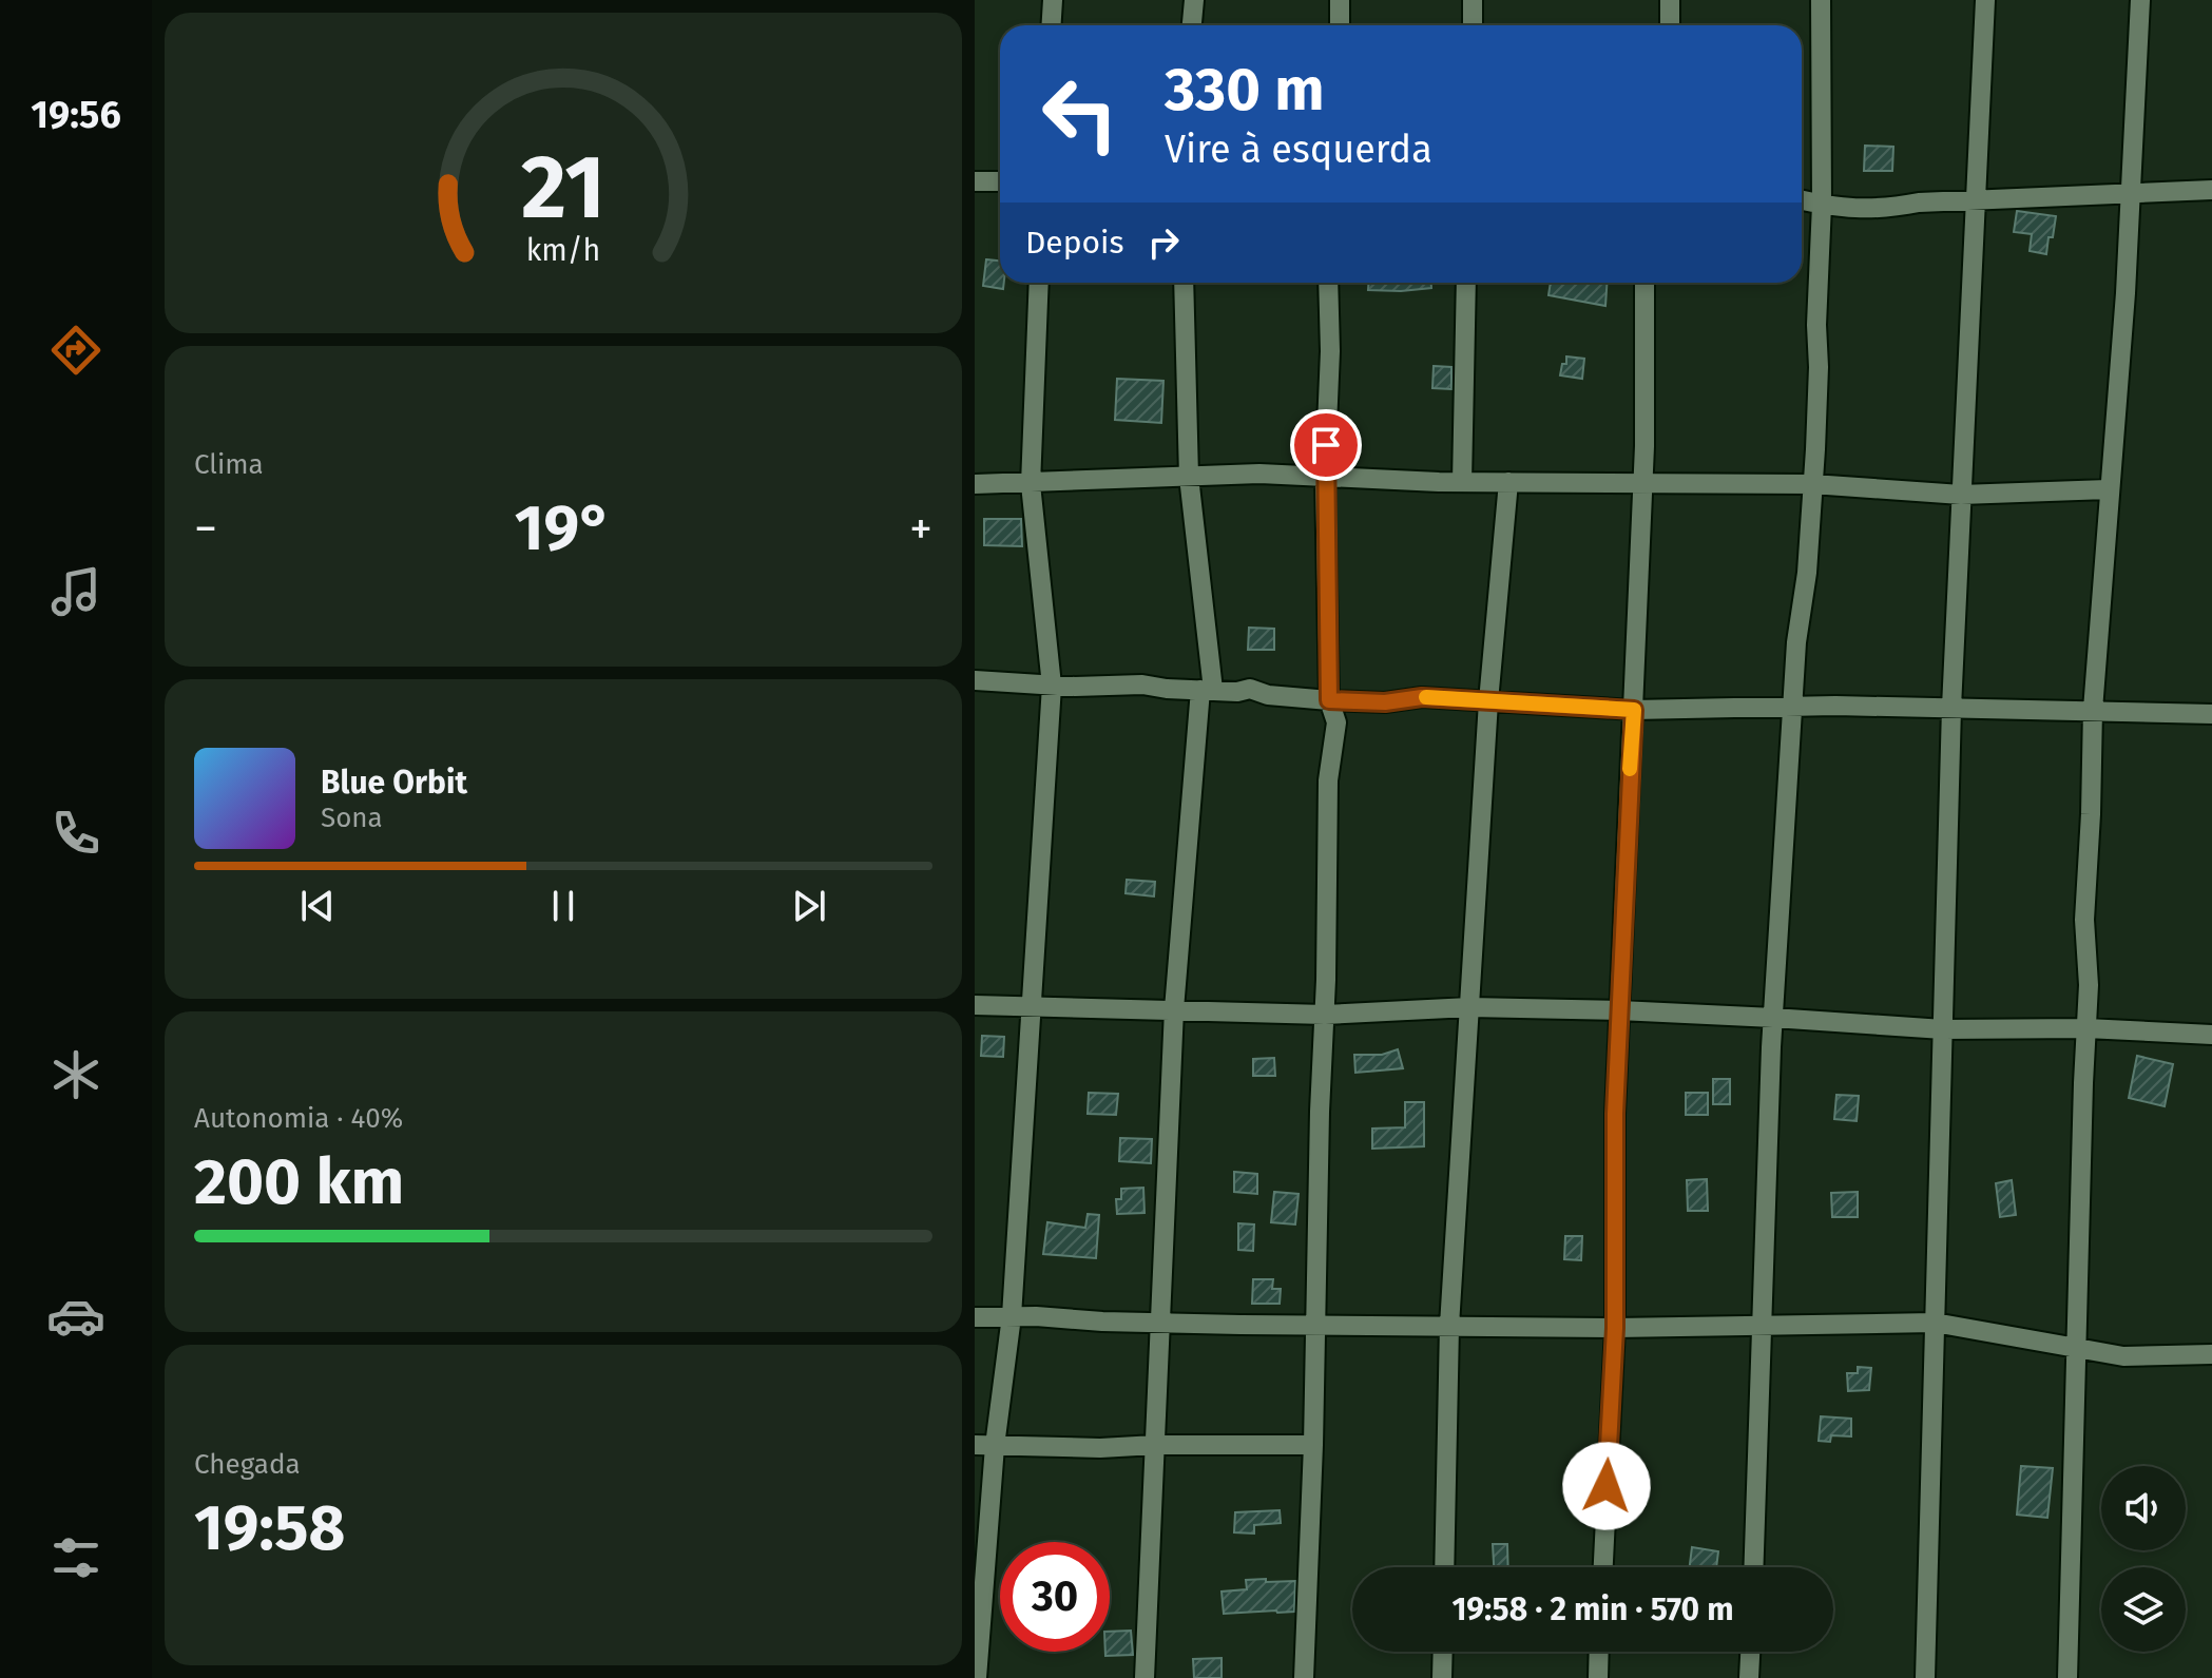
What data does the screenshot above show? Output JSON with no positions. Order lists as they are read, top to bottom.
{
  "page": {
    "tabs": "19:56",
    "turn": ["330 m", "Vire à esquerda"],
    "then": "Depois",
    "tile": [
      "Clima",
      ["Autonomia · 40%", "200 km"],
      ["Chegada", "19:58"]
    ],
    "heat": ["−", "19°", "+"],
    "song": ["Blue Orbit", "Sona"],
    "limit": "30",
    "trip": "19:58 · 2 min · 570 m",
    "gauge": ["21", "km/h"]
  }
}
